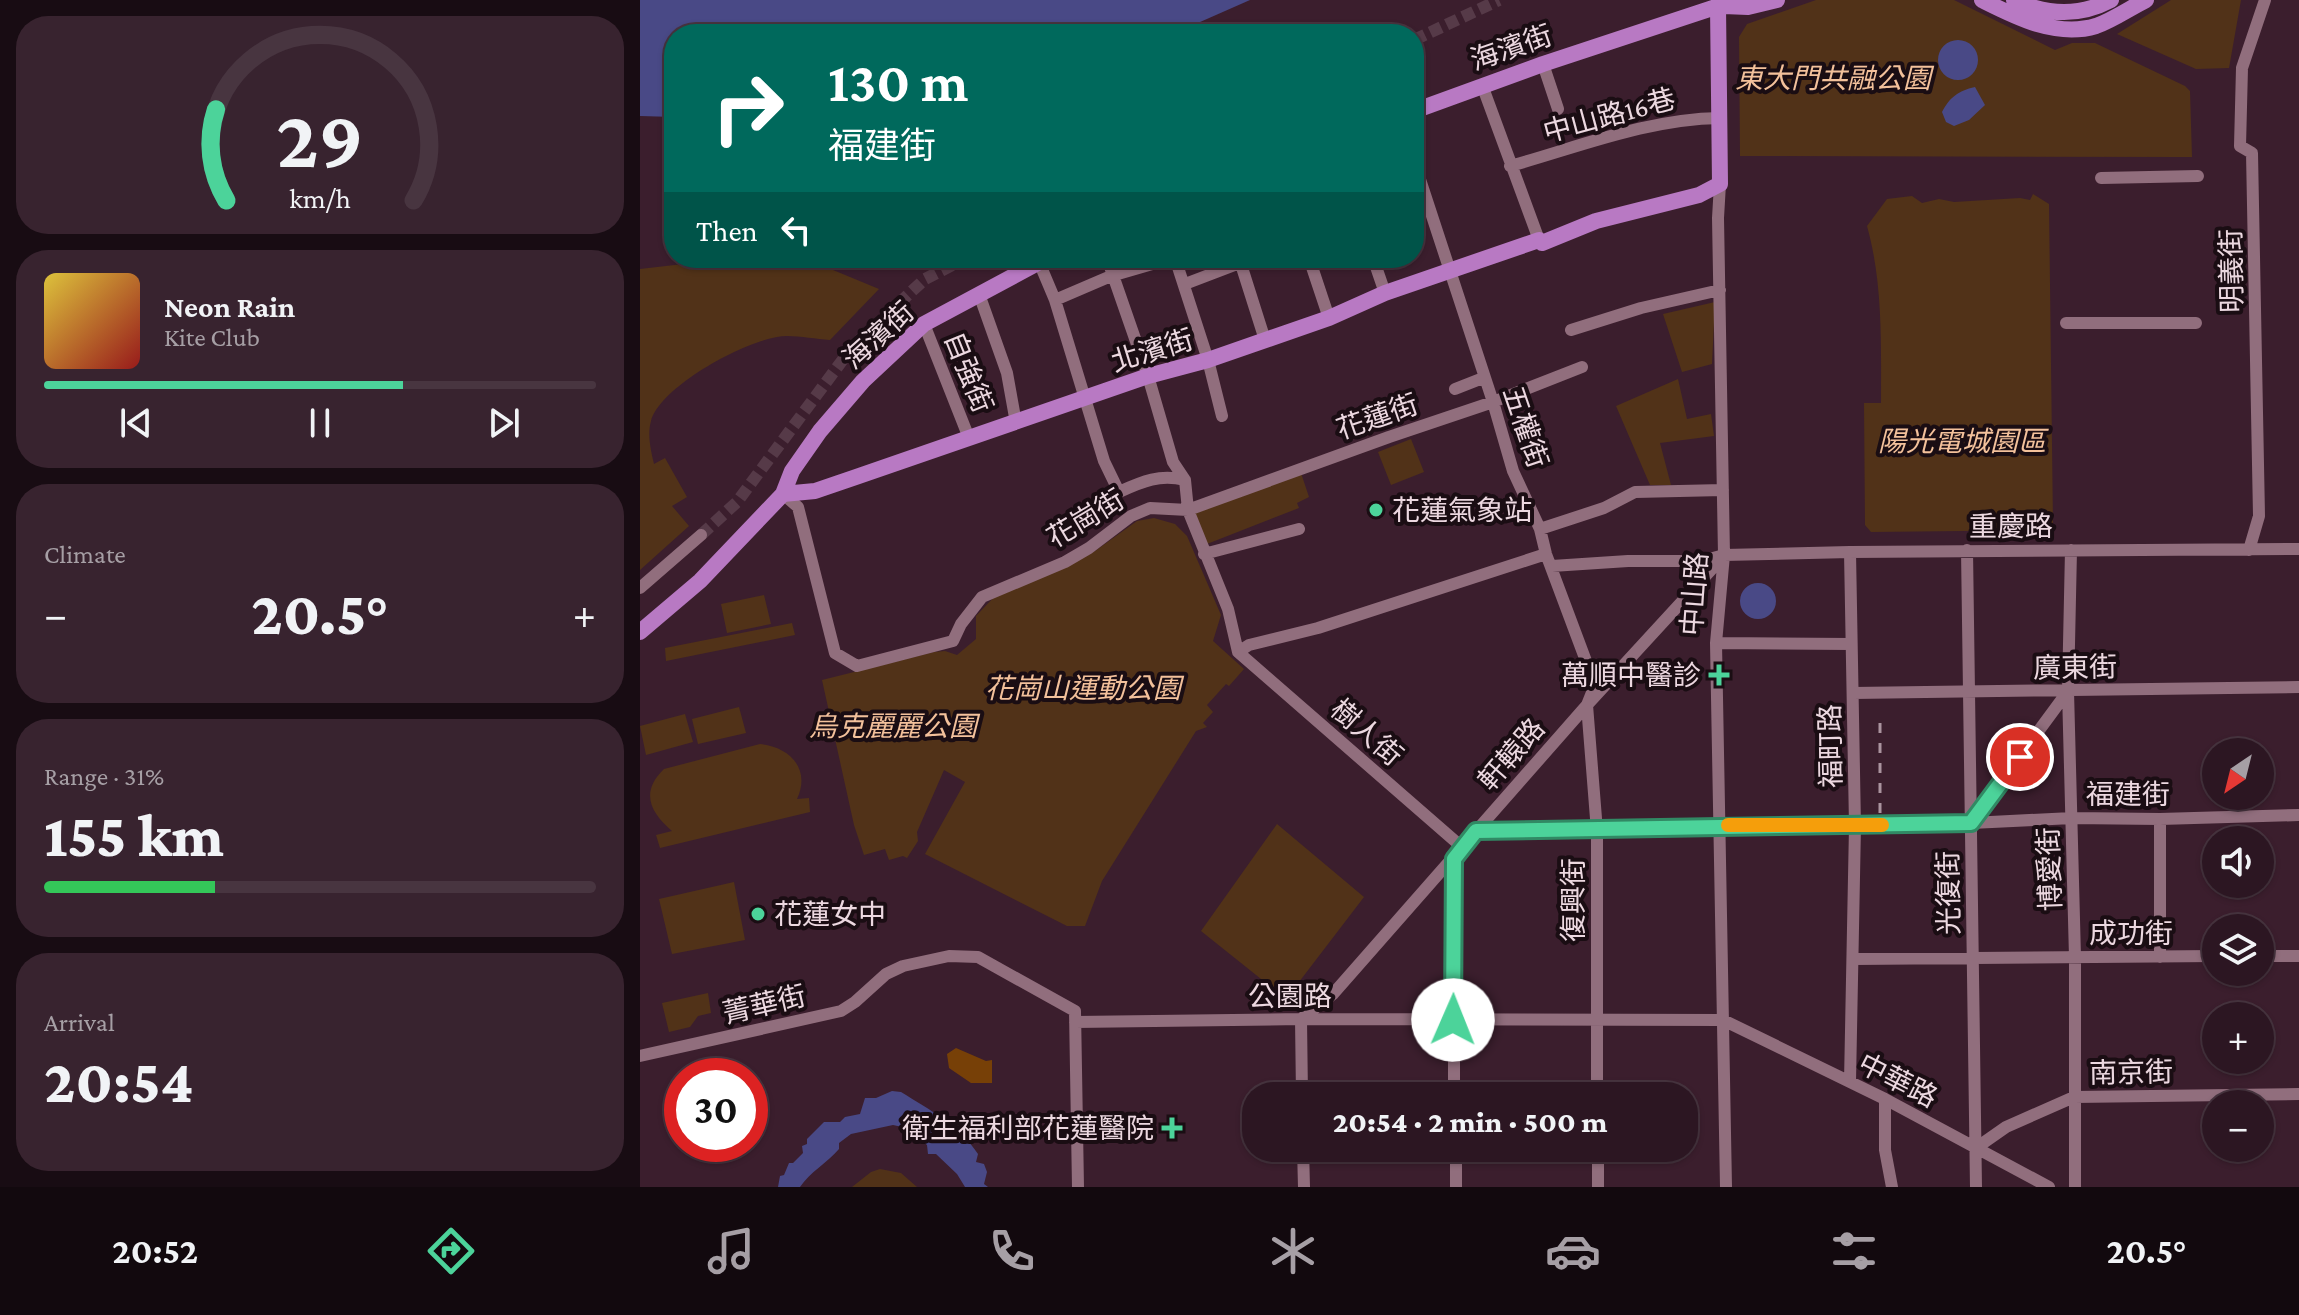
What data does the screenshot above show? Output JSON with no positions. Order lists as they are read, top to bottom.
{
  "streets": {
    "main road": ["海濱街", "北濱街", "中山路"],
    "street": [
      "中山路16巷",
      "明義街",
      "自強街",
      "花蓮街",
      "五權街",
      "花崗街",
      "重慶路",
      "廣東街",
      "樹人街",
      "福町路",
      "軒轅路",
      "福建街",
      "博愛街",
      "光復街",
      "復興街",
      "成功街",
      "公園路",
      "菁華街",
      "南京街",
      "中華路"
    ]
  },
  "crossings": [
    ["海濱街", "北濱街"],
    ["海濱街", "自強街"],
    ["海濱街", "花崗街"],
    ["海濱街", "中山路"],
    ["中山路16巷", "中山路"],
    ["明義街", "重慶路"],
    ["北濱街", "自強街"],
    ["北濱街", "五權街"],
    ["北濱街", "花崗街"],
    ["北濱街", "中山路"],
    ["花蓮街", "五權街"],
    ["花蓮街", "花崗街"],
    ["五權街", "軒轅路"],
    ["五權街", "復興街"],
    ["重慶路", "中山路"],
    ["重慶路", "福町路"],
    ["重慶路", "軒轅路"],
    ["重慶路", "博愛街"],
    ["重慶路", "光復街"],
    ["中山路", "軒轅路"],
    ["中山路", "福建街"],
    ["中山路", "公園路"],
    ["中山路", "中華路"],
    ["廣東街", "福町路"],
    ["廣東街", "博愛街"],
    ["廣東街", "光復街"],
    ["樹人街", "軒轅路"],
    ["福町路", "福建街"],
    ["福町路", "成功街"],
    ["福町路", "中華路"],
    ["軒轅路", "福建街"],
    ["軒轅路", "復興街"],
    ["軒轅路", "公園路"],
    ["福建街", "博愛街"],
    ["福建街", "光復街"],
    ["福建街", "復興街"],
    ["博愛街", "成功街"],
    ["博愛街", "南京街"],
    ["光復街", "成功街"],
    ["光復街", "南京街"],
    ["光復街", "中華路"],
    ["復興街", "公園路"],
    ["公園路", "菁華街"],
    ["公園路", "中華路"],
    ["南京街", "中華路"]
  ],
  "parks": [
    "東大門共融公園",
    "陽光電城園區",
    "花崗山運動公園",
    "烏克麗麗公園"
  ],
  "places": {
    "other": ["花蓮氣象站", "花蓮女中"],
    "health": ["萬順中醫診", "衛生福利部花蓮醫院"]
  },
  "north": "bottom left",
  "page": {
    "turn": ["130 m", "福建街"],
    "then": "Then",
    "song": ["Neon Rain", "Kite Club"],
    "tile": [
      "Climate",
      ["Range · 31%", "155 km"],
      ["Arrival", "20:54"]
    ],
    "heat": ["−", "20.5°", "+"],
    "map_buttons": ["+", "−"],
    "limit": "30",
    "trip": "20:54 · 2 min · 500 m",
    "tabs": ["20:52", "20.5°"],
    "gauge": ["29", "km/h"]
  }
}
